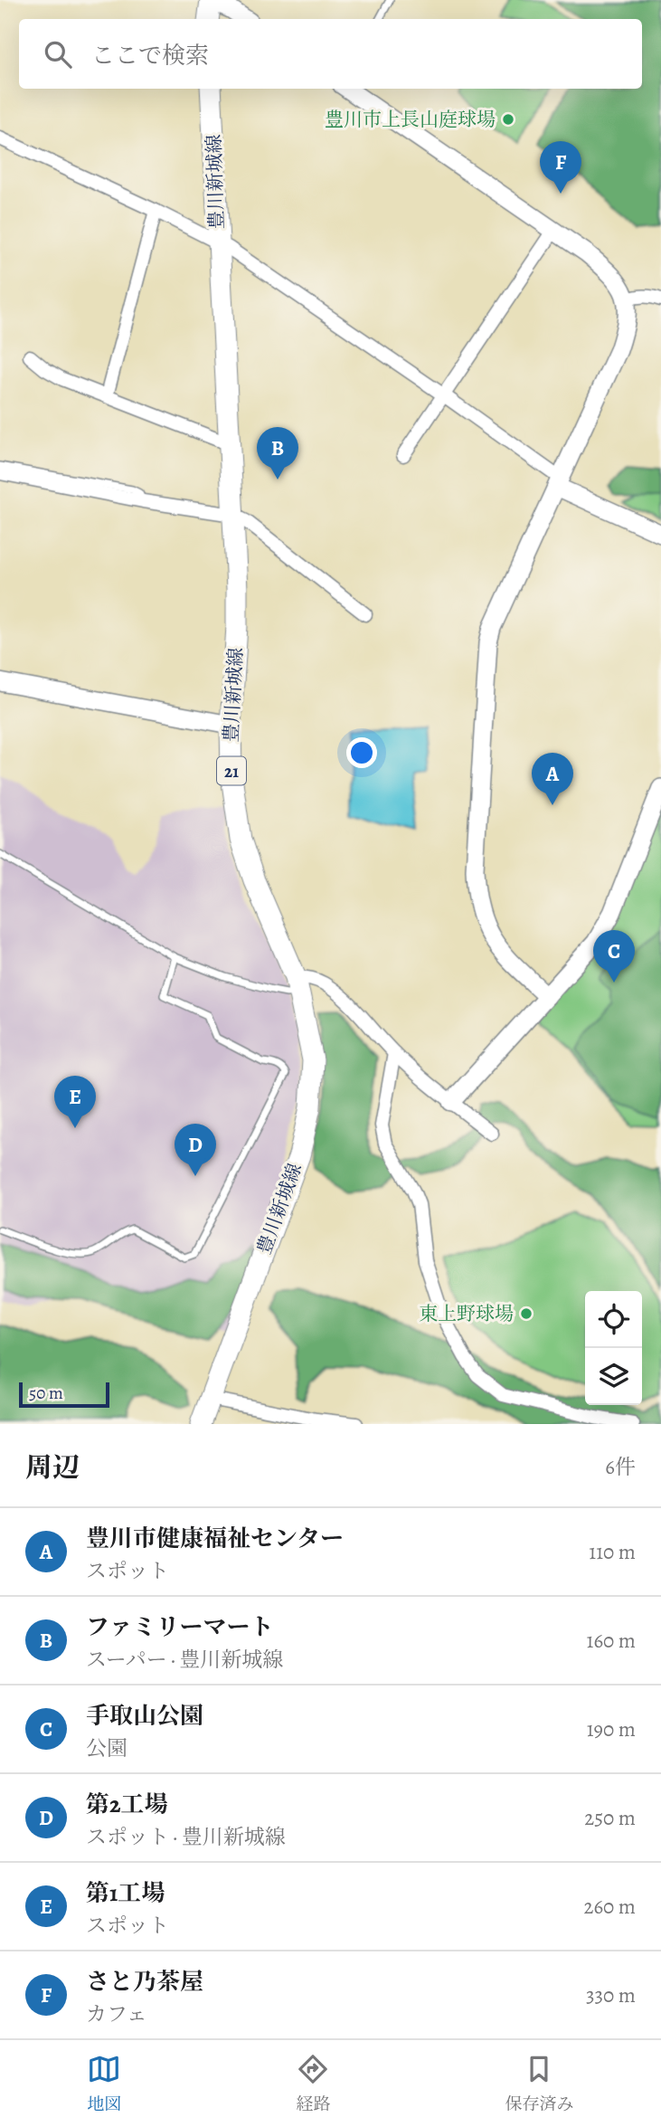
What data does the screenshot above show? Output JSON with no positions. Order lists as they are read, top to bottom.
{
  "streets": {
    "main road": ["豊川新城線", "21"]
  },
  "places": ["豊川市上長山庭球場", "東上野球場"],
  "scale_bar": "50 m",
  "page": {
    "search": "ここで検索",
    "pins": [
      "F",
      "B",
      "A",
      "C",
      "E",
      "D"
    ],
    "scale": "50 m",
    "heading": ["周辺", "6件"],
    "list": [
      {
        "mark": "A",
        "name": "豊川市健康福祉センター",
        "note": "スポット",
        "value": "110 m"
      },
      {
        "mark": "B",
        "name": "ファミリーマート",
        "note": "スーパー · 豊川新城線",
        "value": "160 m"
      },
      {
        "mark": "C",
        "name": "手取山公園",
        "note": "公園",
        "value": "190 m"
      },
      {
        "mark": "D",
        "name": "第2工場",
        "note": "スポット · 豊川新城線",
        "value": "250 m"
      },
      {
        "mark": "E",
        "name": "第1工場",
        "note": "スポット",
        "value": "260 m"
      },
      {
        "mark": "F",
        "name": "さと乃茶屋",
        "note": "カフェ",
        "value": "330 m"
      }
    ],
    "nav": ["地図", "経路", "保存済み"]
  }
}
